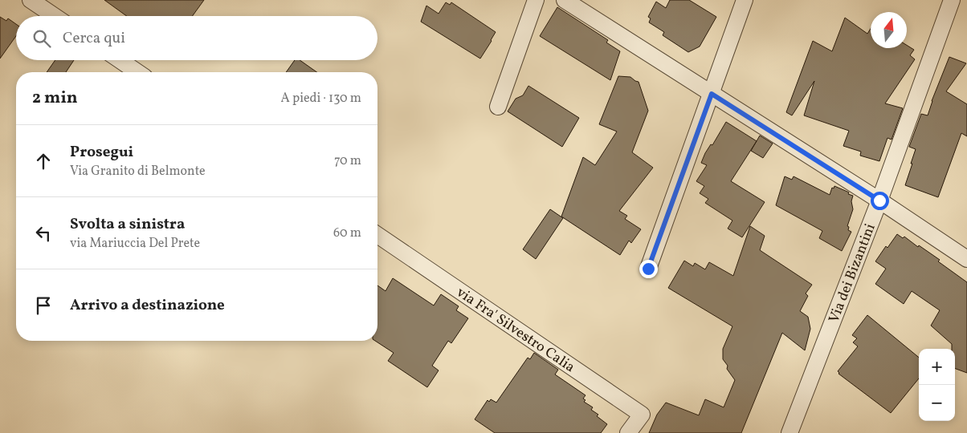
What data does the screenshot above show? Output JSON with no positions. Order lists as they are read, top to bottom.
{
  "streets": {
    "street": ["Via dei Bizantini", "via Fra' Silvestro Calia"]
  },
  "north": "top",
  "page": {
    "search": "Cerca qui",
    "heading": ["2 min", "A piedi · 130 m"],
    "list": [
      ["Prosegui", "Via Granito di Belmonte", "70 m"],
      ["Svolta a sinistra", "via Mariuccia Del Prete", "60 m"],
      "Arrivo a destinazione"
    ],
    "map_buttons": ["+", "−"]
  }
}
